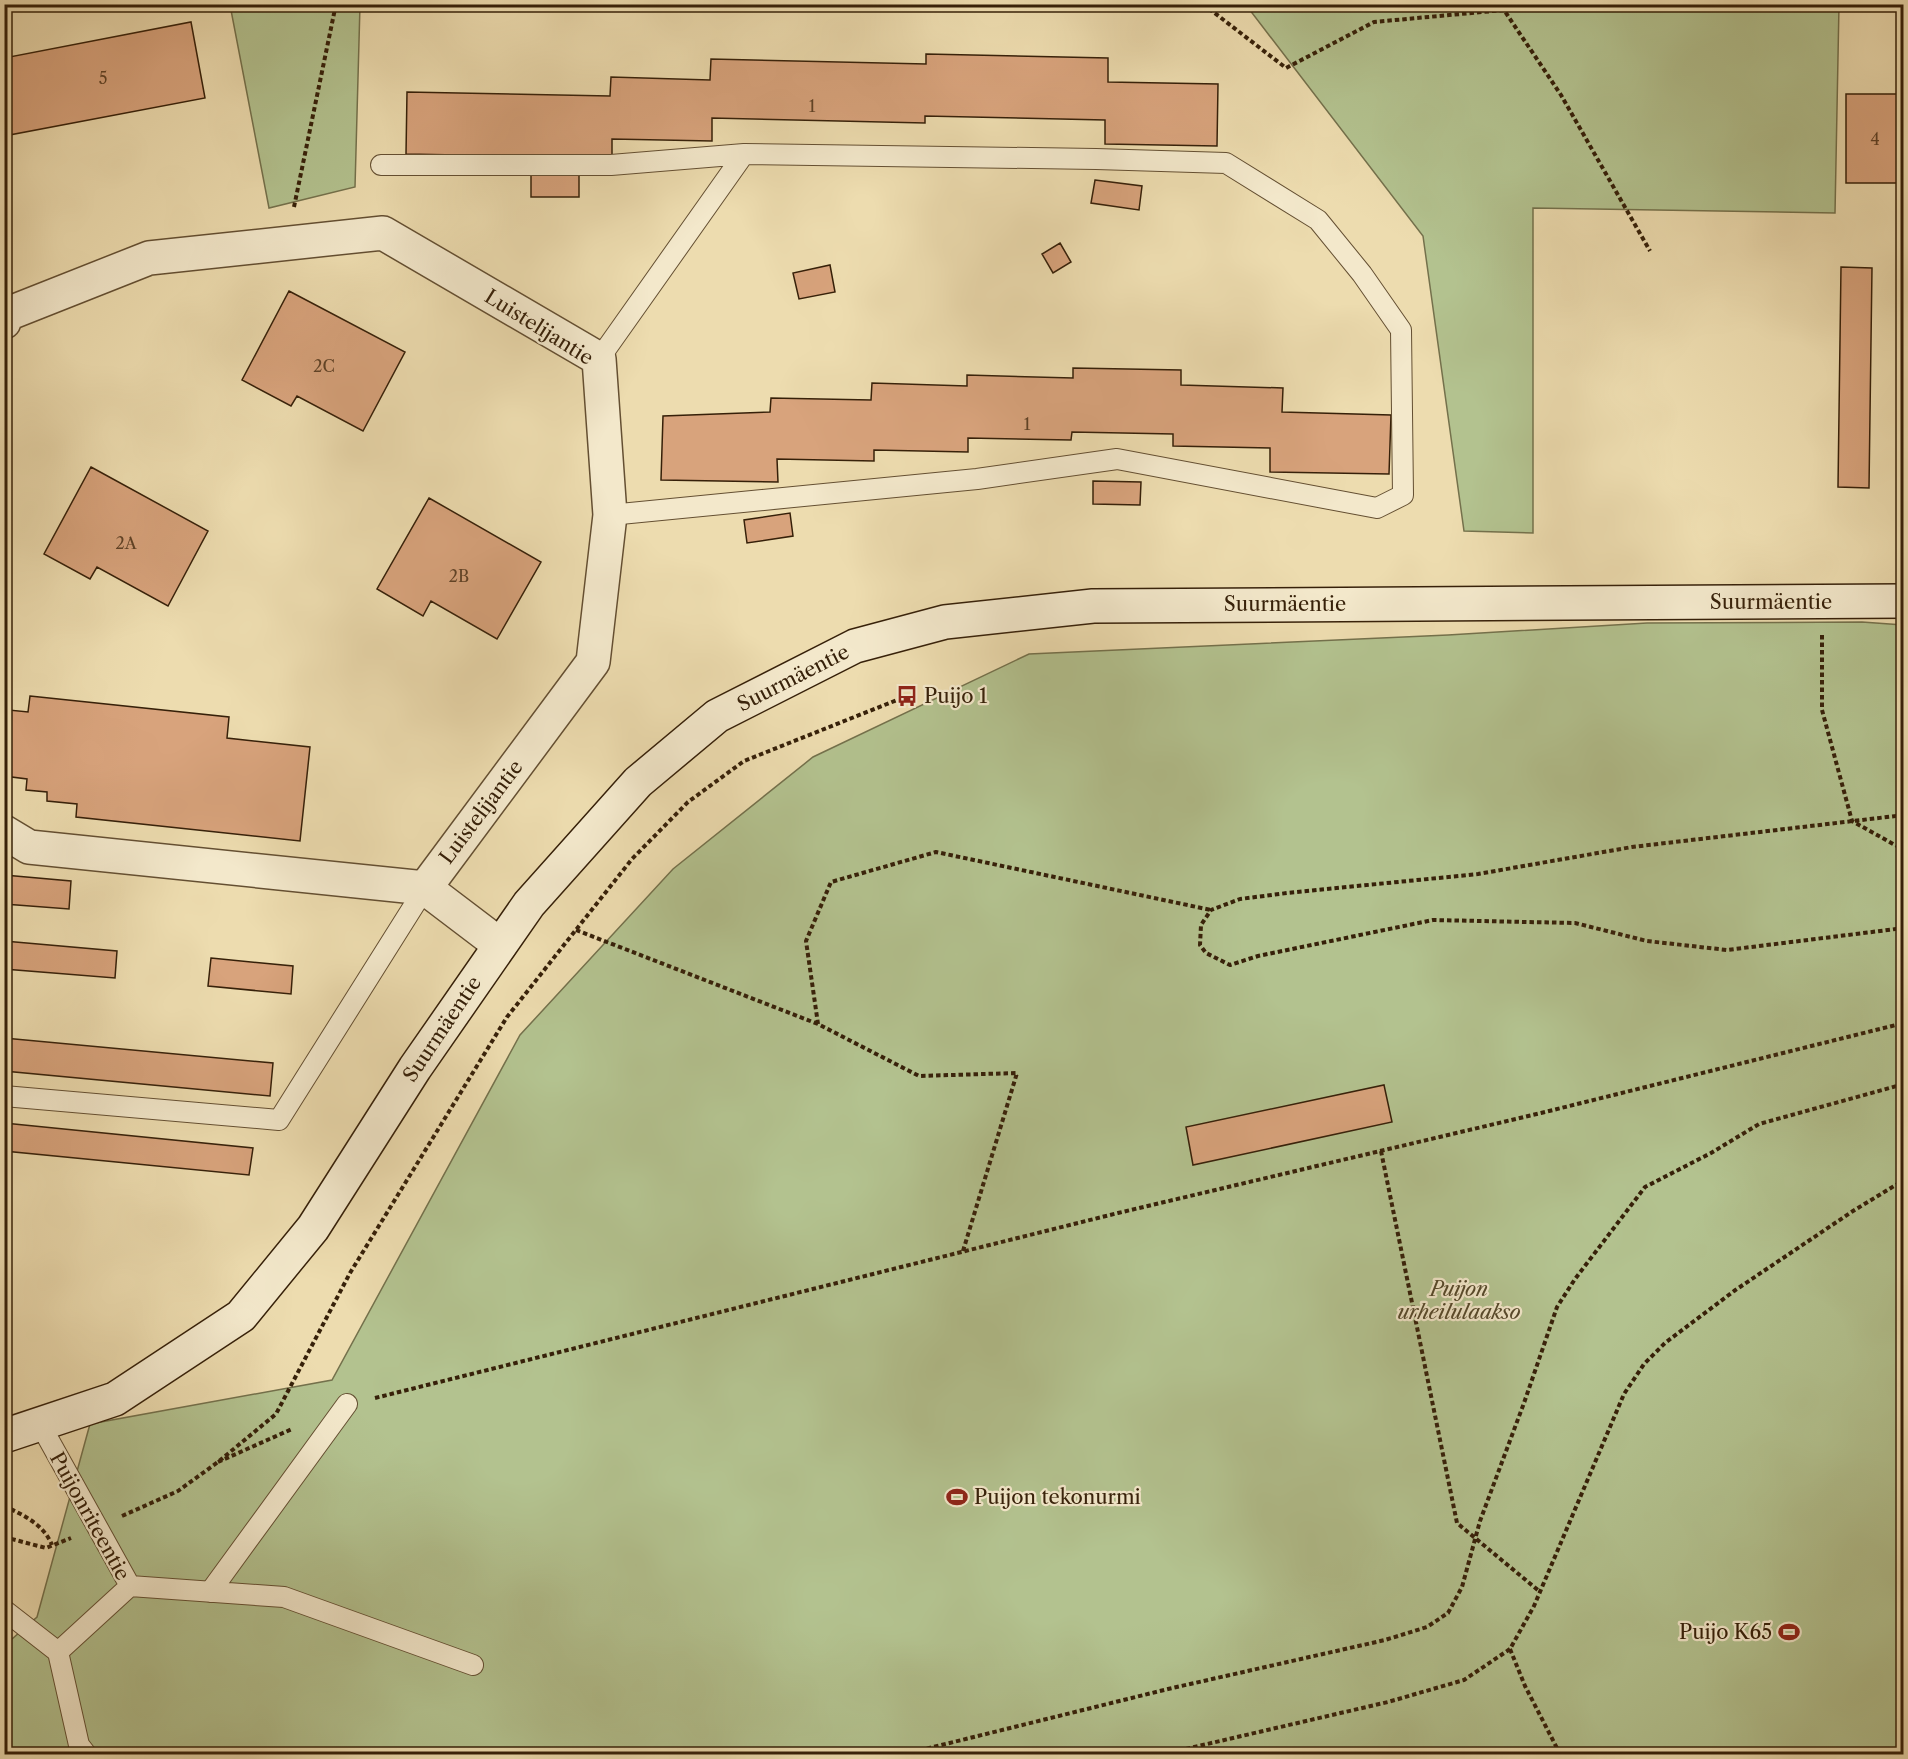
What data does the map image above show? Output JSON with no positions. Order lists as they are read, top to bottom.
{
  "streets": {
    "main road": ["Luistelijantie", "Suurmäentie"],
    "lane": ["Puijonriteentie"]
  },
  "crossings": [
    ["Suurmäentie", "Puijonriteentie"]
  ],
  "parks": ["Puijon urheilulaakso"],
  "places": {
    "bus stop": ["Puijo 1"],
    "sports": ["Puijon tekonurmi", "Puijo K65"]
  },
  "house_numbers": [
    "5",
    "1",
    "4",
    "2C",
    "1",
    "2A",
    "2B"
  ]
}
